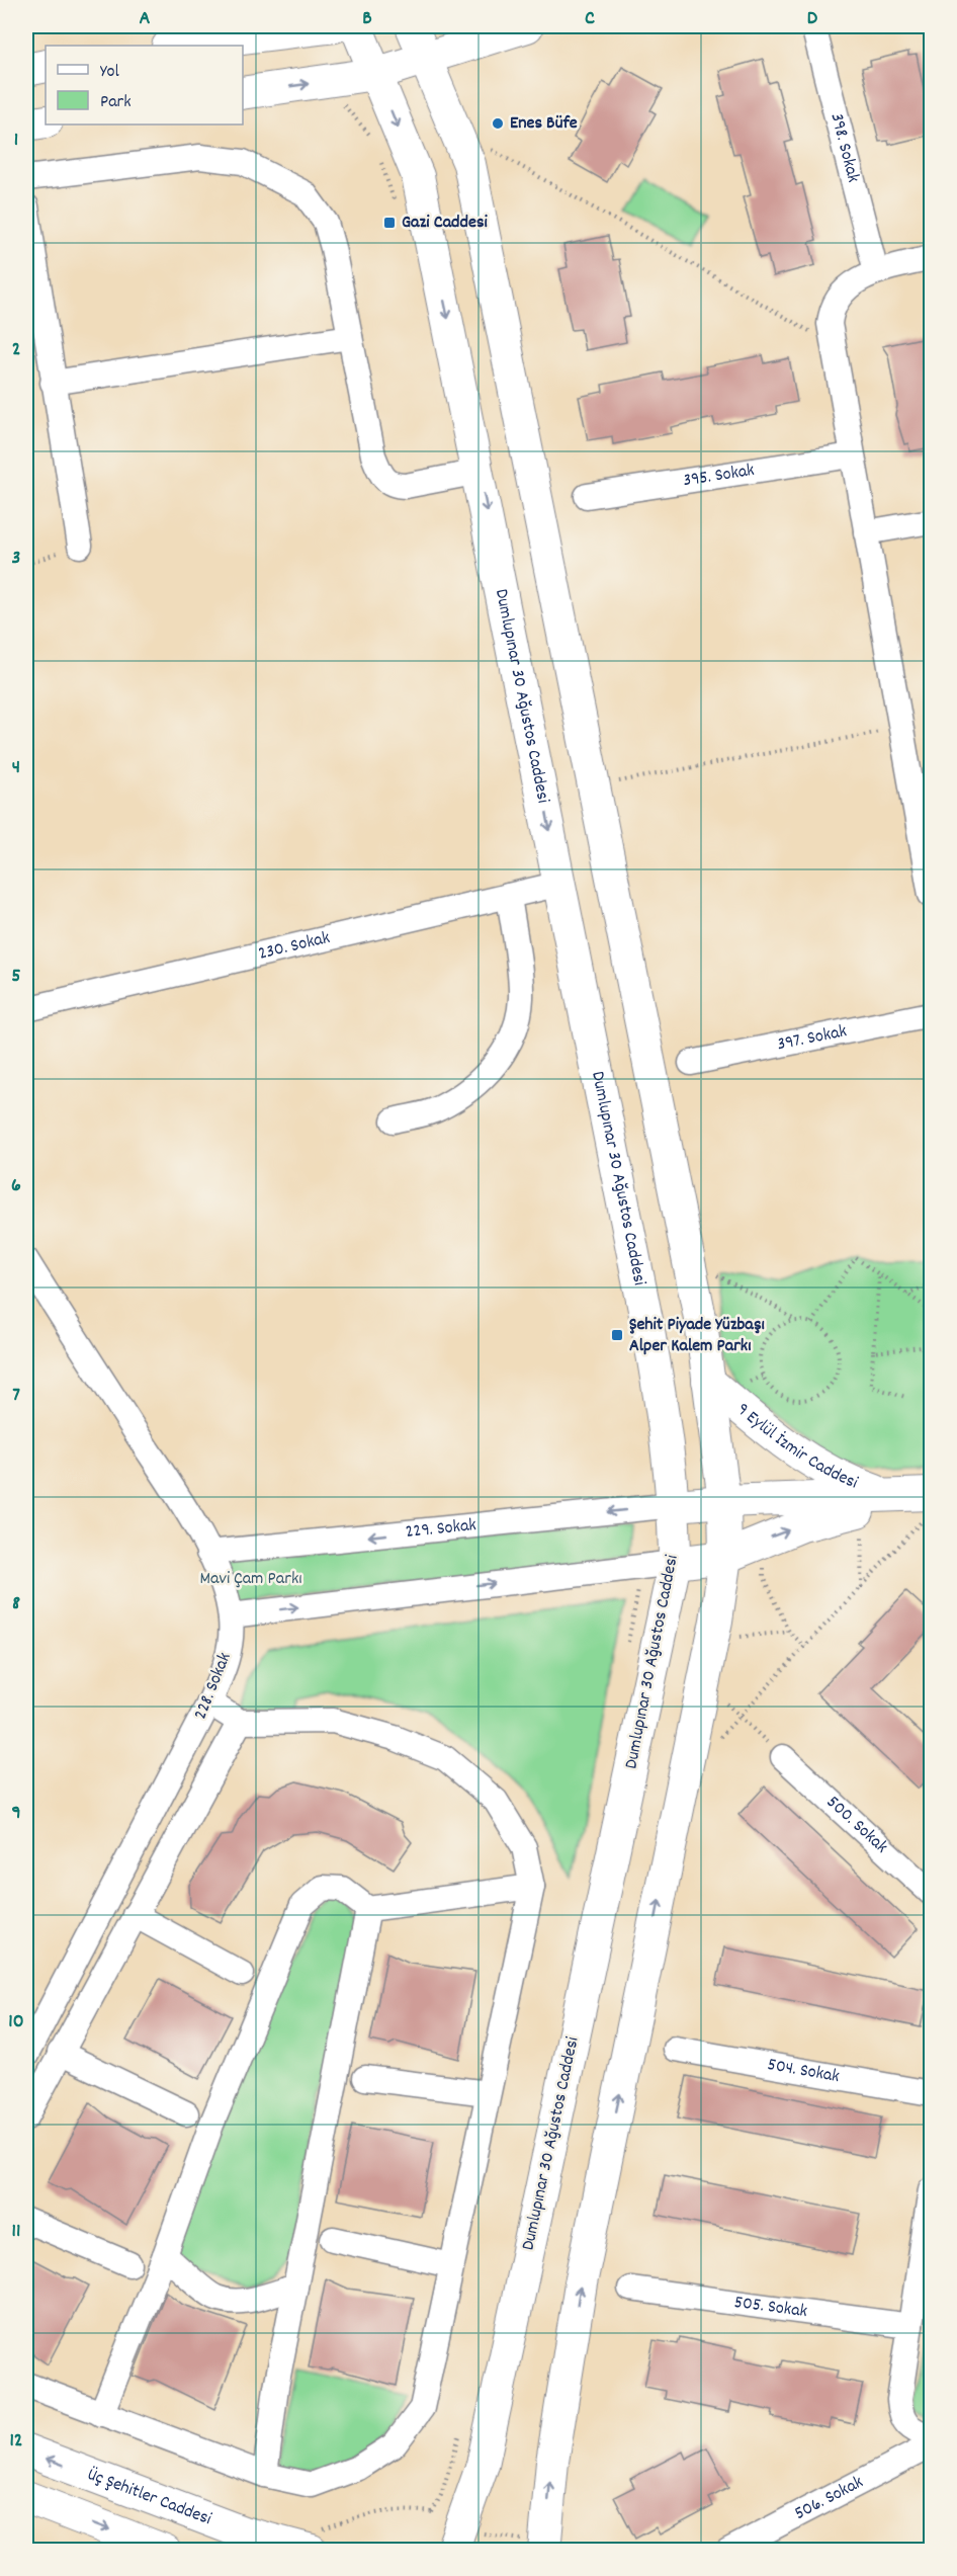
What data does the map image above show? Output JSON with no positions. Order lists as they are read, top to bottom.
{
  "streets": {
    "main road": ["Dumlupınar 30 Ağustos Caddesi", "9 Eylül İzmir Caddesi", "Üç Şehitler Caddesi"],
    "street": [
      "398. Sokak",
      "395. Sokak",
      "230. Sokak",
      "397. Sokak",
      "229. Sokak",
      "228. Sokak",
      "500. Sokak",
      "504. Sokak",
      "505. Sokak",
      "506. Sokak"
    ]
  },
  "crossings": [
    ["Dumlupınar 30 Ağustos Caddesi", "230. Sokak"],
    ["Dumlupınar 30 Ağustos Caddesi", "9 Eylül İzmir Caddesi"],
    ["Dumlupınar 30 Ağustos Caddesi", "229. Sokak"],
    ["9 Eylül İzmir Caddesi", "229. Sokak"],
    ["229. Sokak", "228. Sokak"]
  ],
  "parks": ["Mavi Çam Parkı"],
  "places": {
    "other": ["Enes Büfe"],
    "transit": ["Gazi Caddesi", "Şehit Piyade Yüzbaşı Alper Kalem Parkı"]
  },
  "legend": ["Yol", "Park"],
  "grid": {
    "columns": [
      "A",
      "B",
      "C",
      "D"
    ],
    "rows": [
      "1",
      "2",
      "3",
      "4",
      "5",
      "6",
      "7",
      "8",
      "9",
      "10",
      "11",
      "12"
    ]
  }
}
